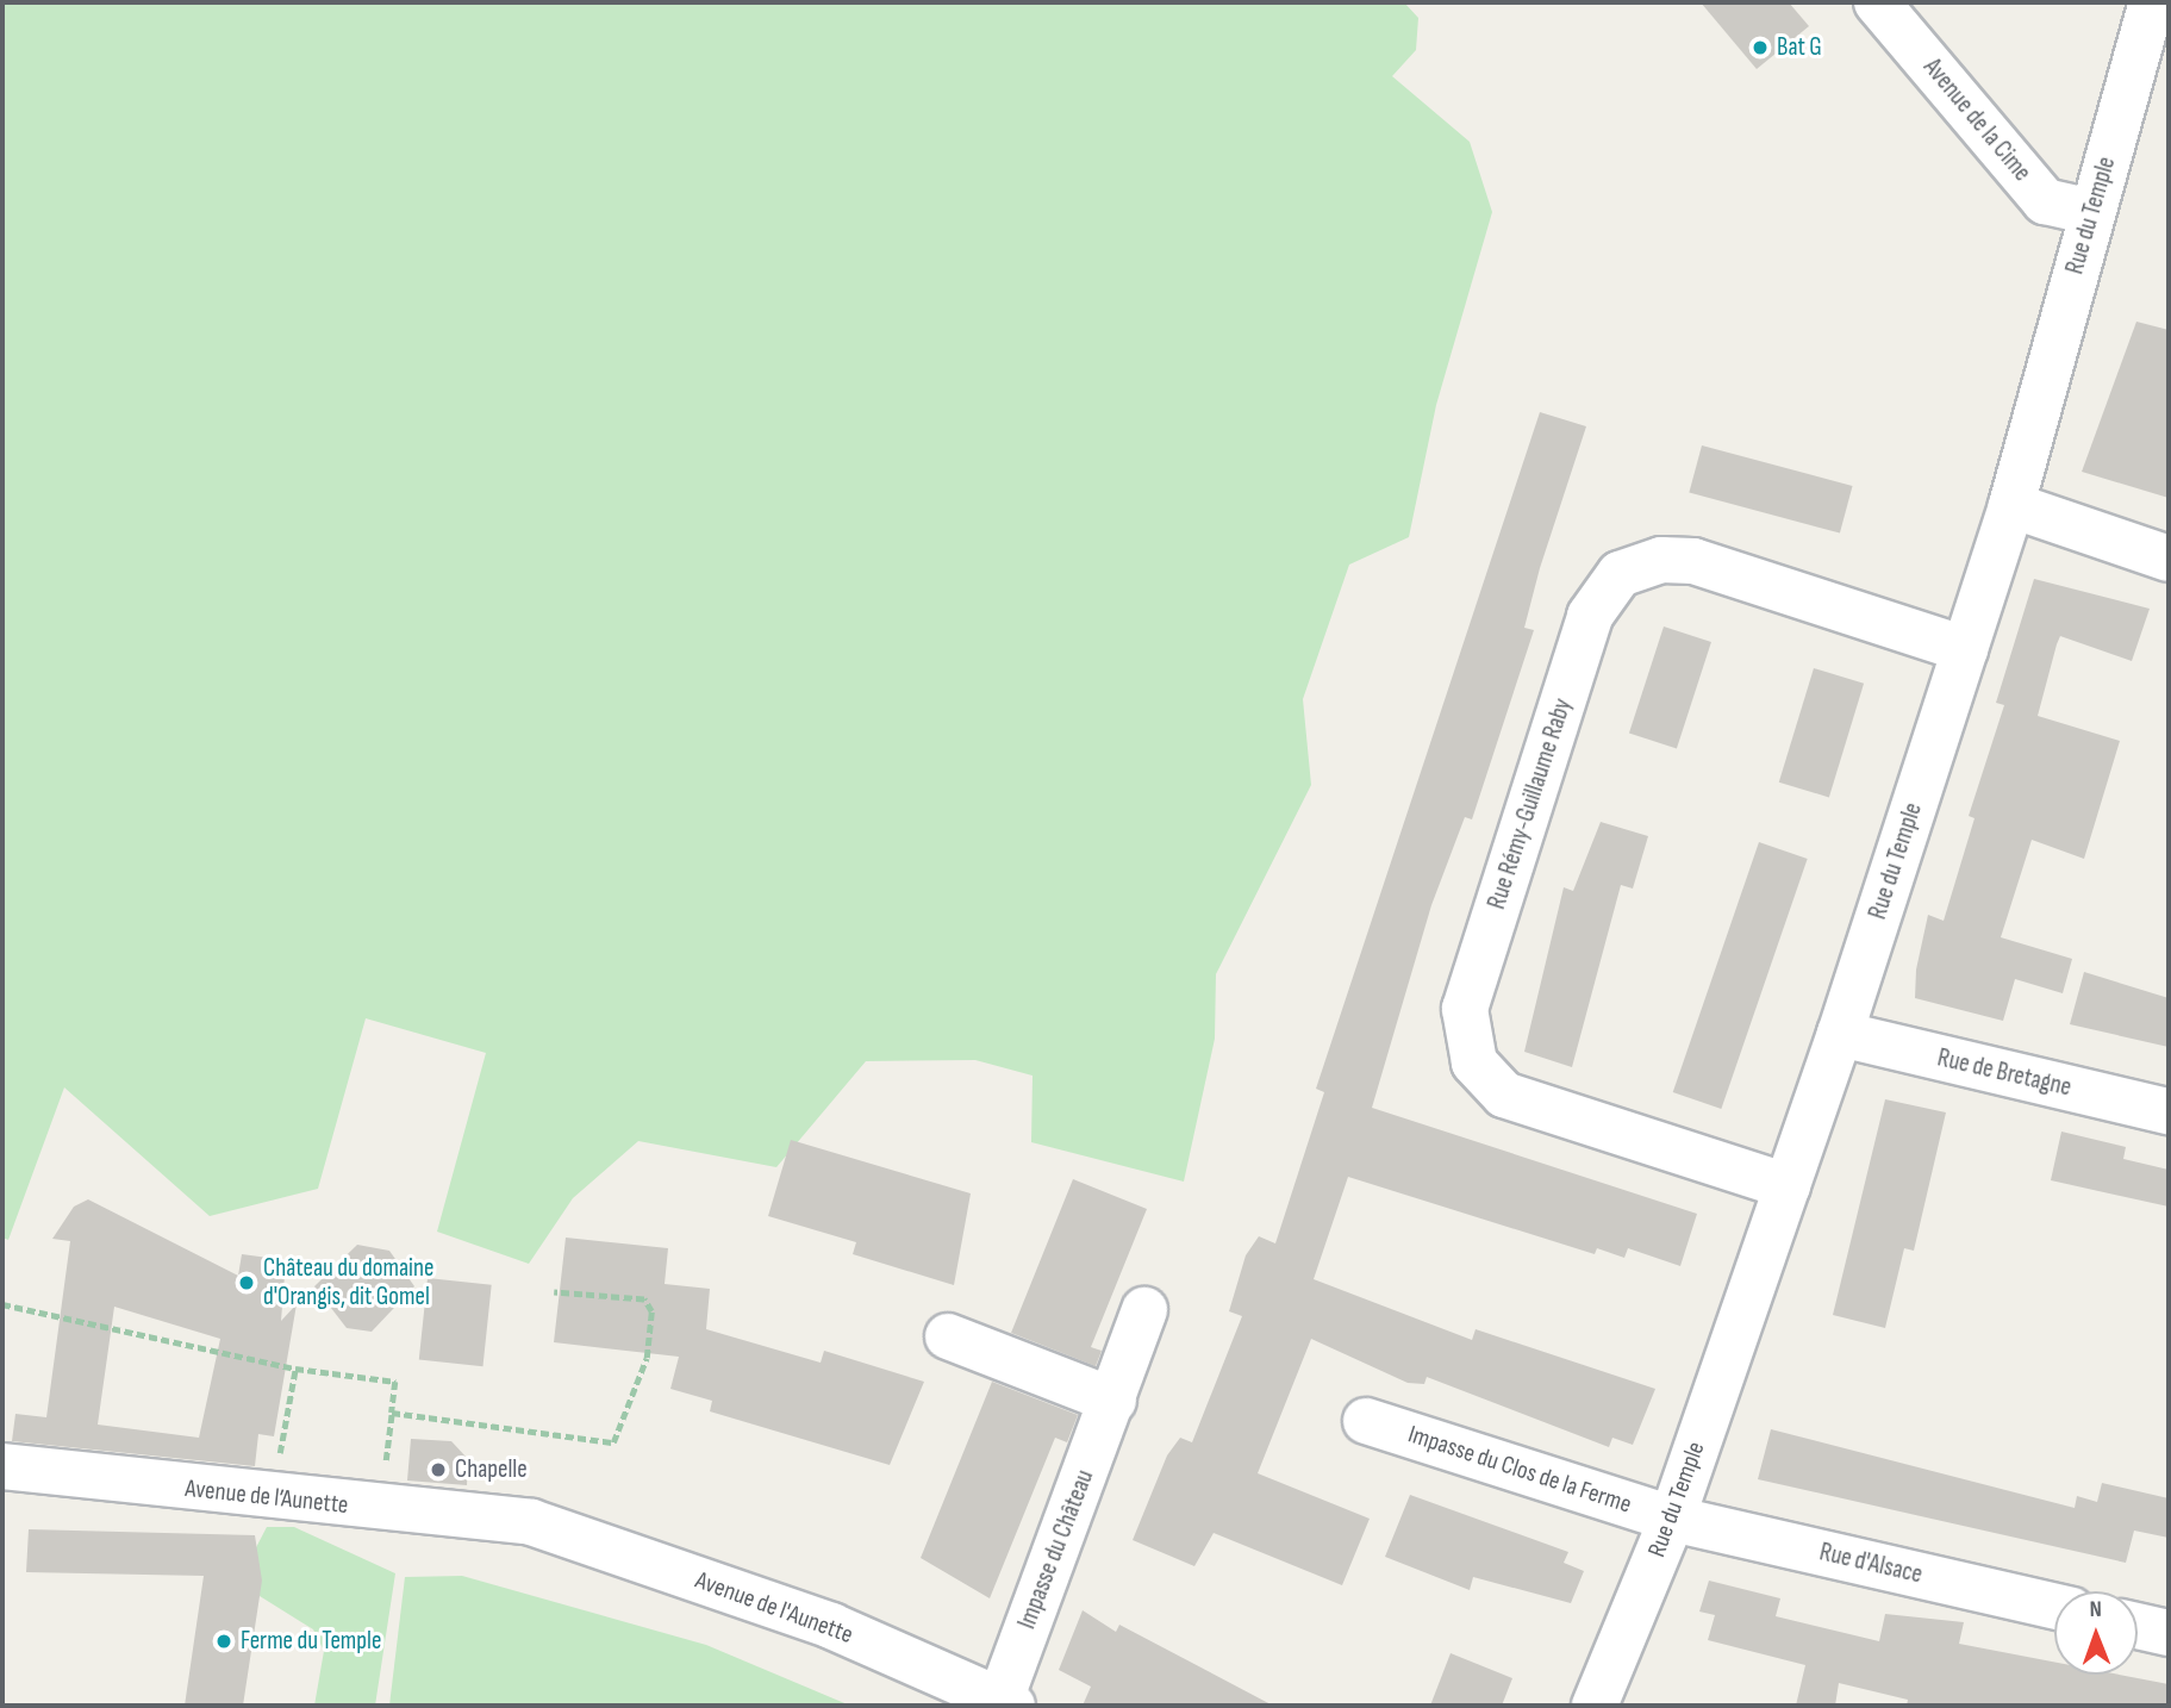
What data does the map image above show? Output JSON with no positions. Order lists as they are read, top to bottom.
{
  "streets": {
    "street": [
      "Avenue de la Cime",
      "Rue du Temple",
      "Rue Rémy-Guillaume Raby",
      "Rue de Bretagne",
      "Impasse du Clos de la Ferme",
      "Avenue de l’Aunette",
      "Impasse du Château",
      "Rue d'Alsace",
      "Avenue de l'Aunette"
    ]
  },
  "crossings": [
    ["Avenue de la Cime", "Rue du Temple"],
    ["Rue du Temple", "Rue Rémy-Guillaume Raby"],
    ["Rue du Temple", "Rue de Bretagne"],
    ["Rue du Temple", "Impasse du Clos de la Ferme"],
    ["Rue du Temple", "Rue d'Alsace"],
    ["Impasse du Clos de la Ferme", "Rue d'Alsace"],
    ["Avenue de l’Aunette", "Avenue de l'Aunette"],
    ["Impasse du Château", "Avenue de l'Aunette"]
  ],
  "places": [
    "Bat G",
    "Château du domaine d'Orangis, dit Gomel",
    "Chapelle",
    "Ferme du Temple"
  ],
  "north": "top"
}
